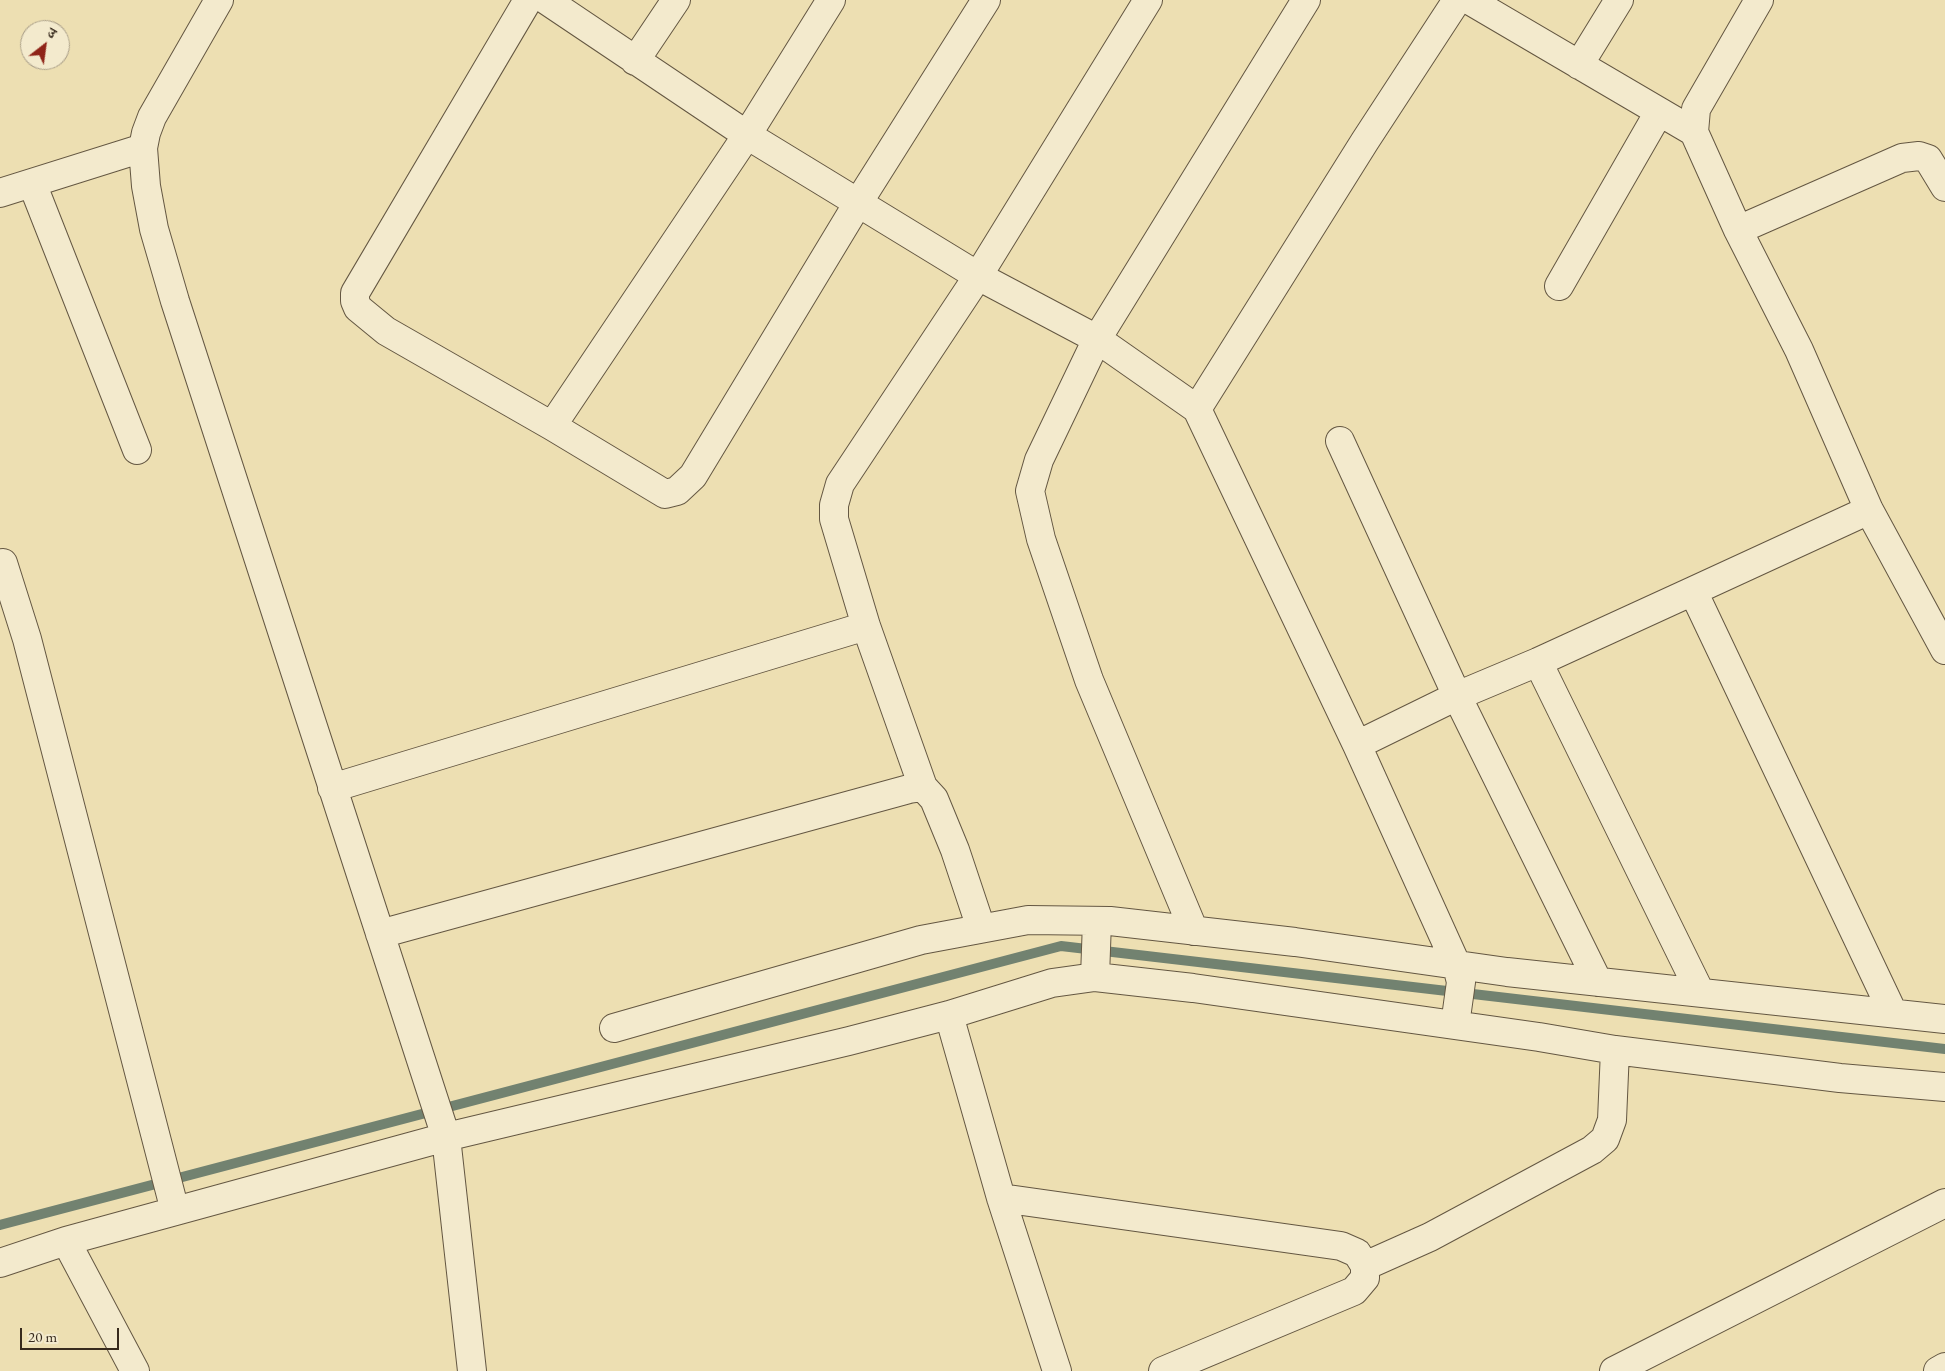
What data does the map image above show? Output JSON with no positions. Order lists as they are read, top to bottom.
{
  "scale_bar": "20 m",
  "north": "top right"
}
